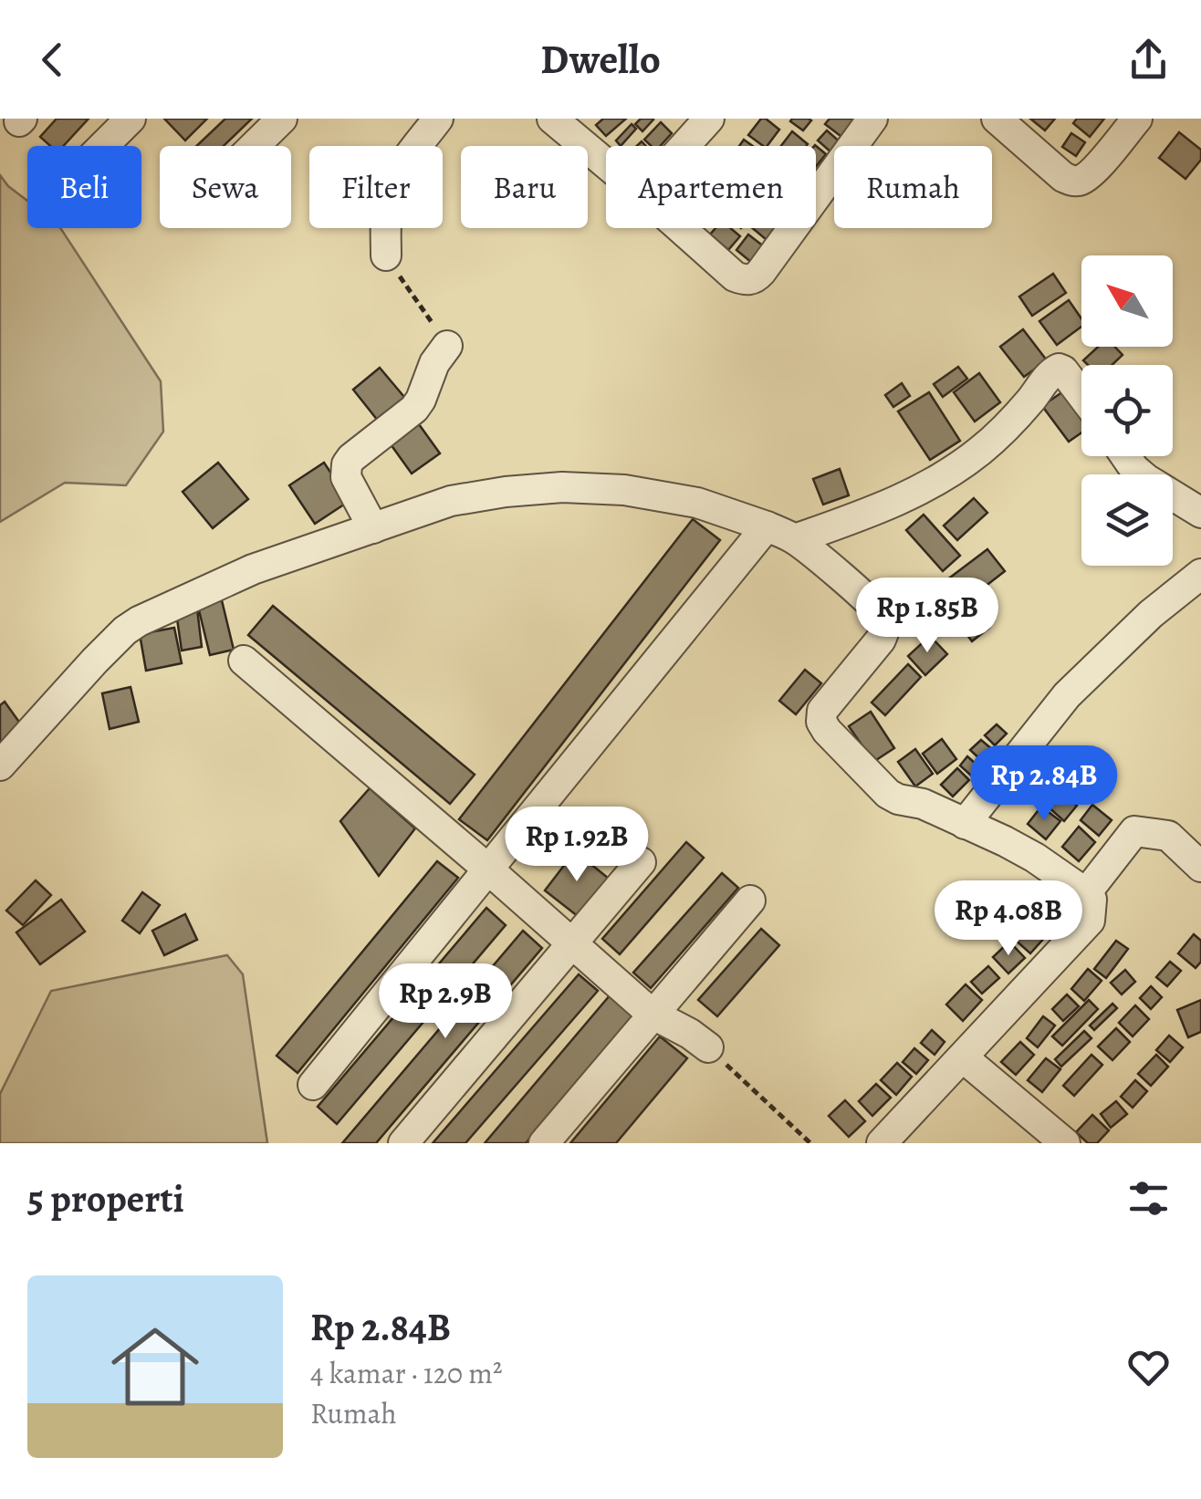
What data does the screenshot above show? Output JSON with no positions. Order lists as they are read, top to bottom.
{
  "north": "top left",
  "page": {
    "header": "Dwello",
    "chip": [
      "Beli",
      "Sewa",
      "Filter",
      "Baru",
      "Apartemen",
      "Rumah"
    ],
    "price": [
      "Rp 1.85B",
      "Rp 2.84B",
      "Rp 1.92B",
      "Rp 4.08B",
      "Rp 2.9B"
    ],
    "heading": "5 properti",
    "list": [
      {
        "name": "Rp 2.84B",
        "note": "4 kamar · 120 m² · Rumah"
      }
    ]
  }
}
